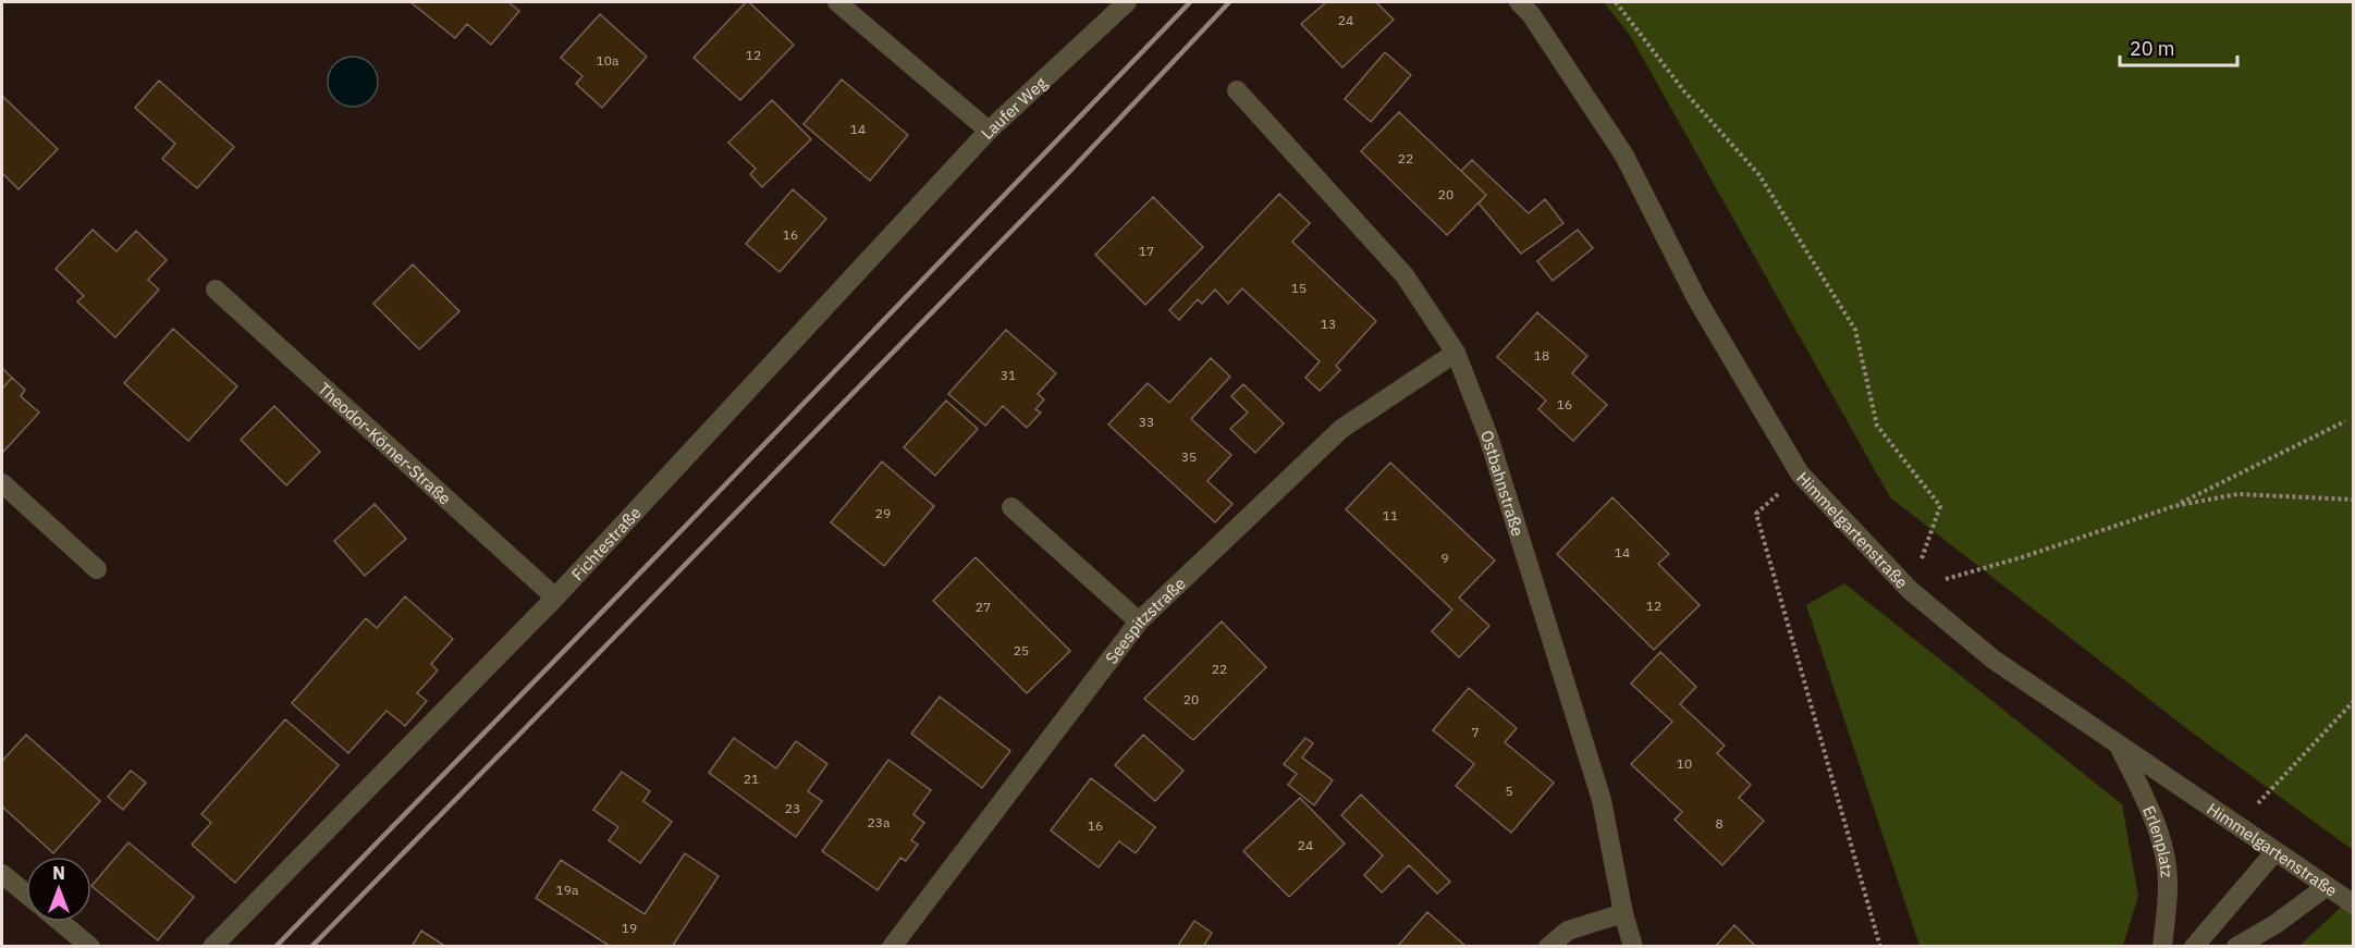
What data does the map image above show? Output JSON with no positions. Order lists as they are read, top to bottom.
{
  "streets": {
    "street": [
      "Laufer Weg",
      "Theodor-Körner-Straße",
      "Ostbahnstraße",
      "Himmelgartenstraße",
      "Fichtestraße",
      "Seespitzstraße",
      "Erlenplatz"
    ]
  },
  "crossings": [
    ["Laufer Weg", "Fichtestraße"],
    ["Theodor-Körner-Straße", "Fichtestraße"],
    ["Ostbahnstraße", "Seespitzstraße"],
    ["Himmelgartenstraße", "Erlenplatz"]
  ],
  "house_numbers": [
    "24",
    "12",
    "10a",
    "14",
    "22",
    "20",
    "16",
    "17",
    "15",
    "13",
    "18",
    "31",
    "16",
    "33",
    "35",
    "29",
    "11",
    "14",
    "9",
    "12",
    "27",
    "25",
    "22",
    "20",
    "7",
    "10",
    "21",
    "5",
    "23",
    "23a",
    "8",
    "16",
    "24",
    "19a",
    "19"
  ],
  "scale_bar": "20 m",
  "north": "top"
}
